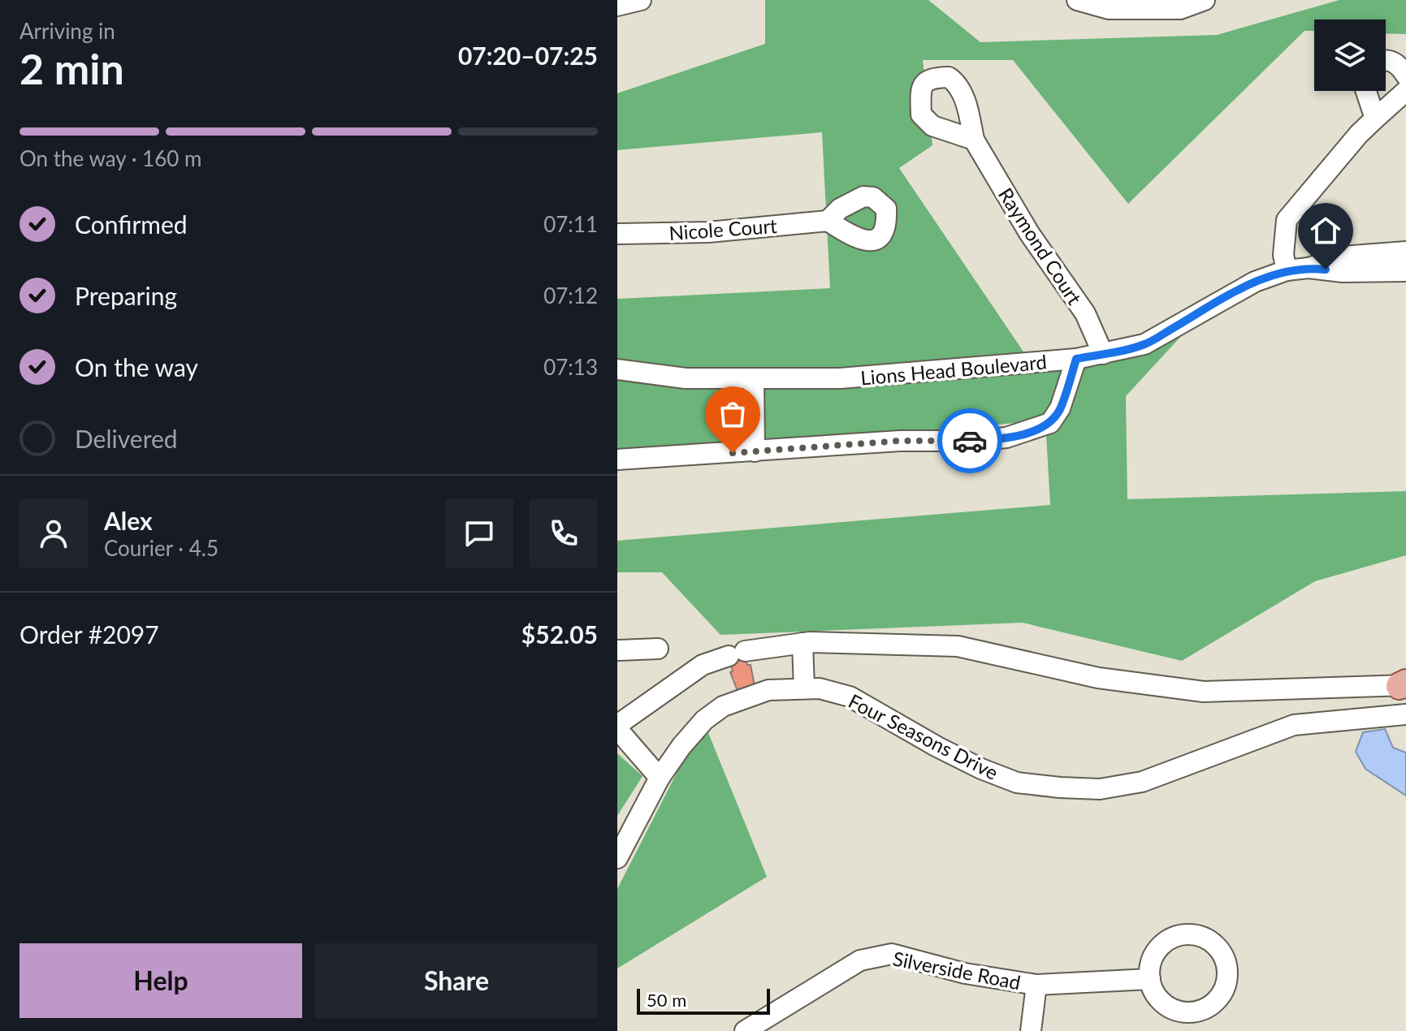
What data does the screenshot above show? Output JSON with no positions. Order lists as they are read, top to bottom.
{
  "streets": {
    "street": [
      "Nicole Court",
      "Raymond Court",
      "Lions Head Boulevard",
      "Four Seasons Drive",
      "Silverside Road"
    ]
  },
  "crossings": [
    ["Raymond Court", "Lions Head Boulevard"]
  ],
  "scale_bar": "50 m",
  "page": {
    "heading": ["2 min", "Arriving in", "07:20–07:25"],
    "panel": [
      "Alex",
      "Courier · 4.5",
      "Order #2097",
      "$52.05"
    ],
    "bar": "On the way · 160 m",
    "list": [
      ["Confirmed", "07:11"],
      ["Preparing", "07:12"],
      ["On the way", "07:13"],
      "Delivered"
    ],
    "buttons": ["Help", "Share"],
    "scale": "50 m"
  }
}
